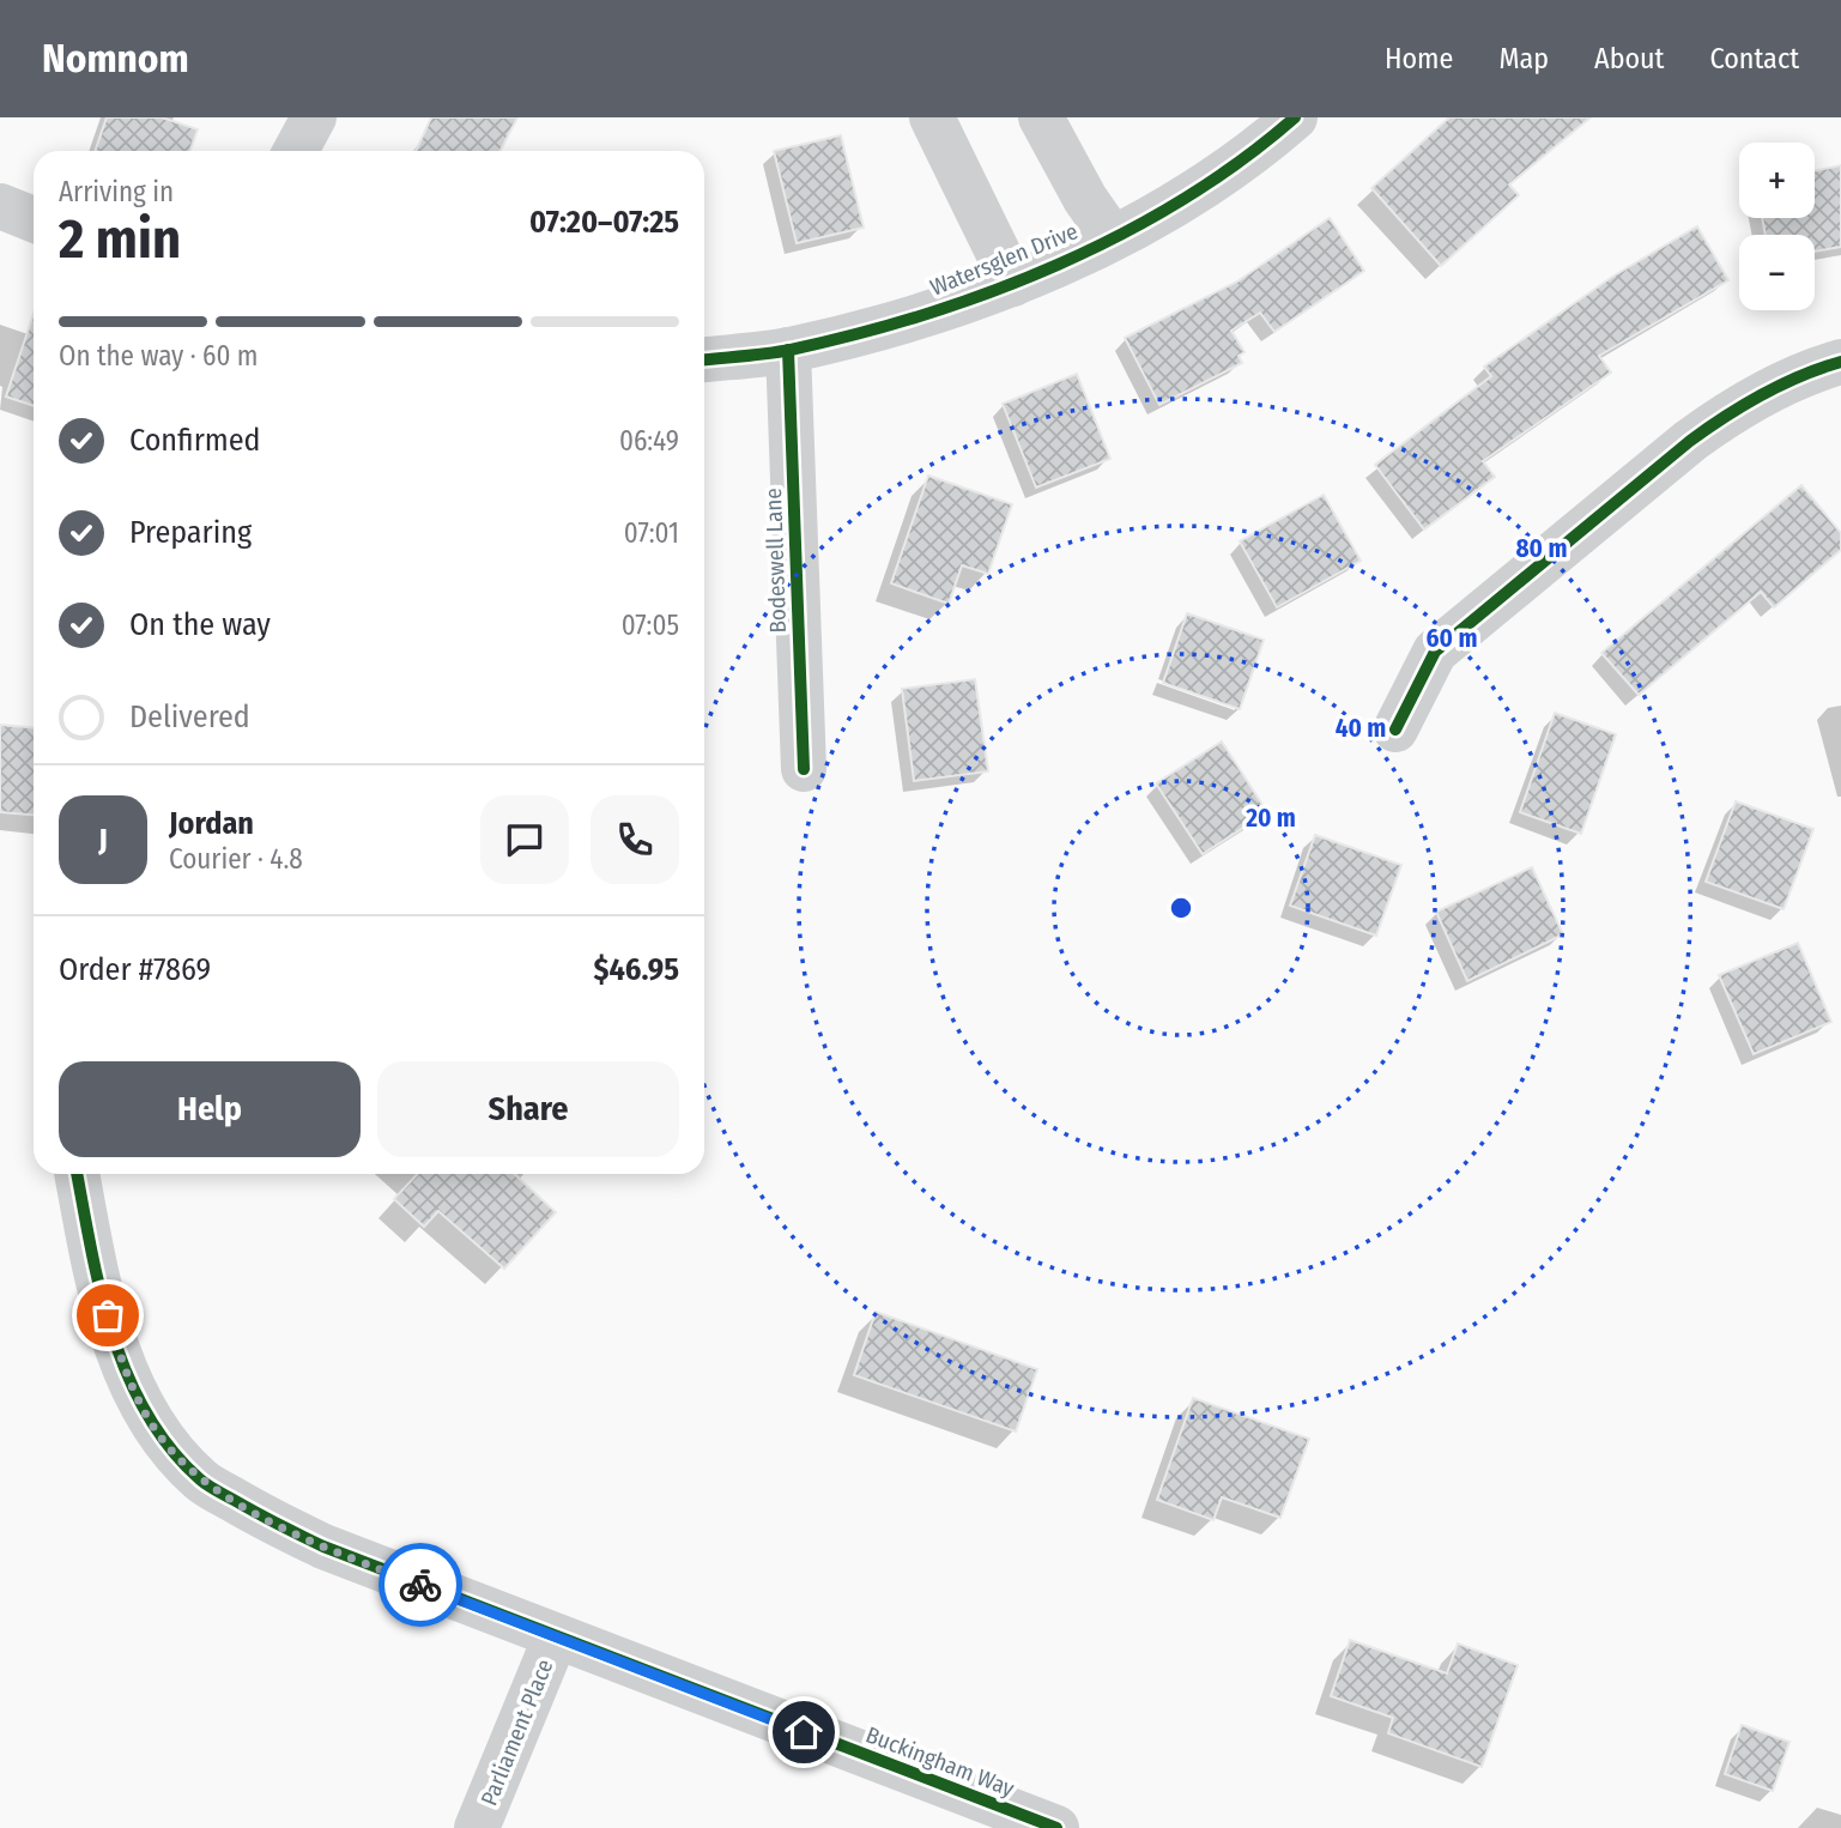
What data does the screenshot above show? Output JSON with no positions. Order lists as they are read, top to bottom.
{
  "streets": {
    "street": [
      "Watersglen Drive",
      "Bodeswell Lane",
      "Parliament Place",
      "Buckingham Way"
    ]
  },
  "crossings": [
    ["Watersglen Drive", "Bodeswell Lane"],
    ["Parliament Place", "Buckingham Way"]
  ],
  "page": {
    "header": "Nomnom",
    "nav": [
      "Home",
      "Map",
      "About",
      "Contact"
    ],
    "map_buttons": ["+", "−"],
    "heading": ["2 min", "Arriving in", "07:20–07:25"],
    "panel": [
      "Jordan",
      "Courier · 4.8",
      "Order #7869",
      "$46.95"
    ],
    "bar": "On the way · 60 m",
    "list": [
      ["Confirmed", "06:49"],
      ["Preparing", "07:01"],
      ["On the way", "07:05"],
      "Delivered"
    ],
    "round": "J",
    "buttons": ["Help", "Share"]
  },
  "rings": [
    "80 m",
    "60 m",
    "40 m",
    "20 m"
  ]
}
